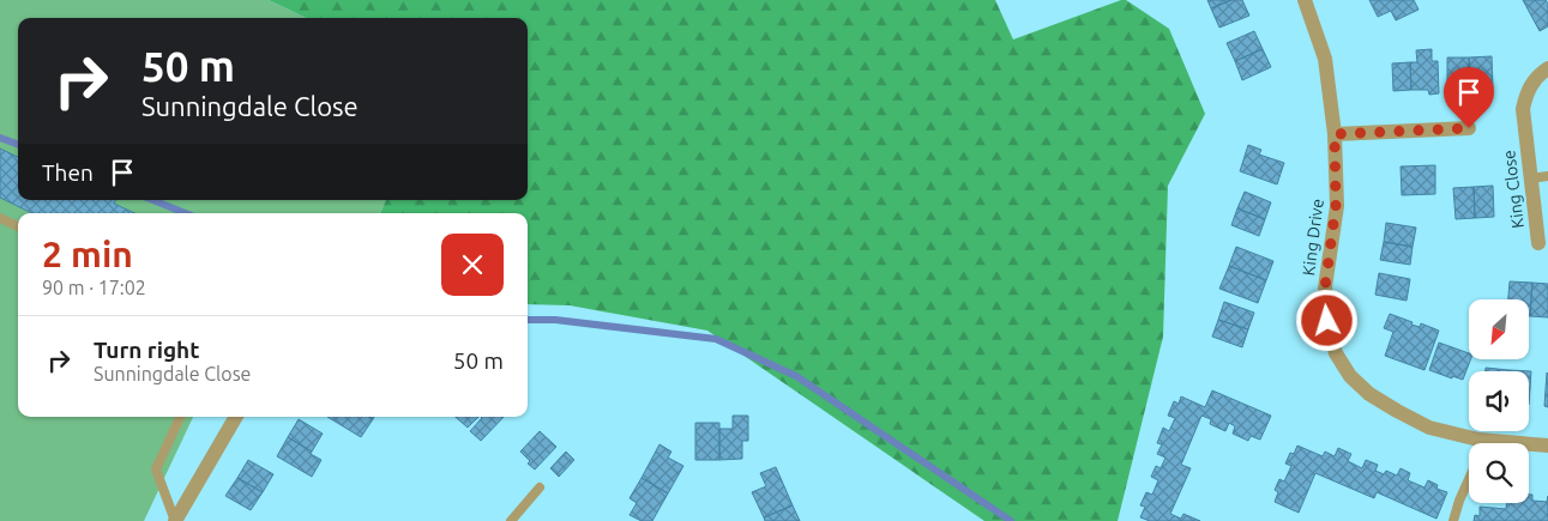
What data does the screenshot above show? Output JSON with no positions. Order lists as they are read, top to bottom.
{
  "streets": {
    "street": ["King Close", "King Drive"]
  },
  "north": "bottom left",
  "page": {
    "turn": ["50 m", "Sunningdale Close"],
    "then": "Then",
    "heading": ["2 min", "90 m · 17:02"],
    "list": [
      {
        "name": "Turn right",
        "note": "Sunningdale Close",
        "value": "50 m"
      }
    ]
  }
}
